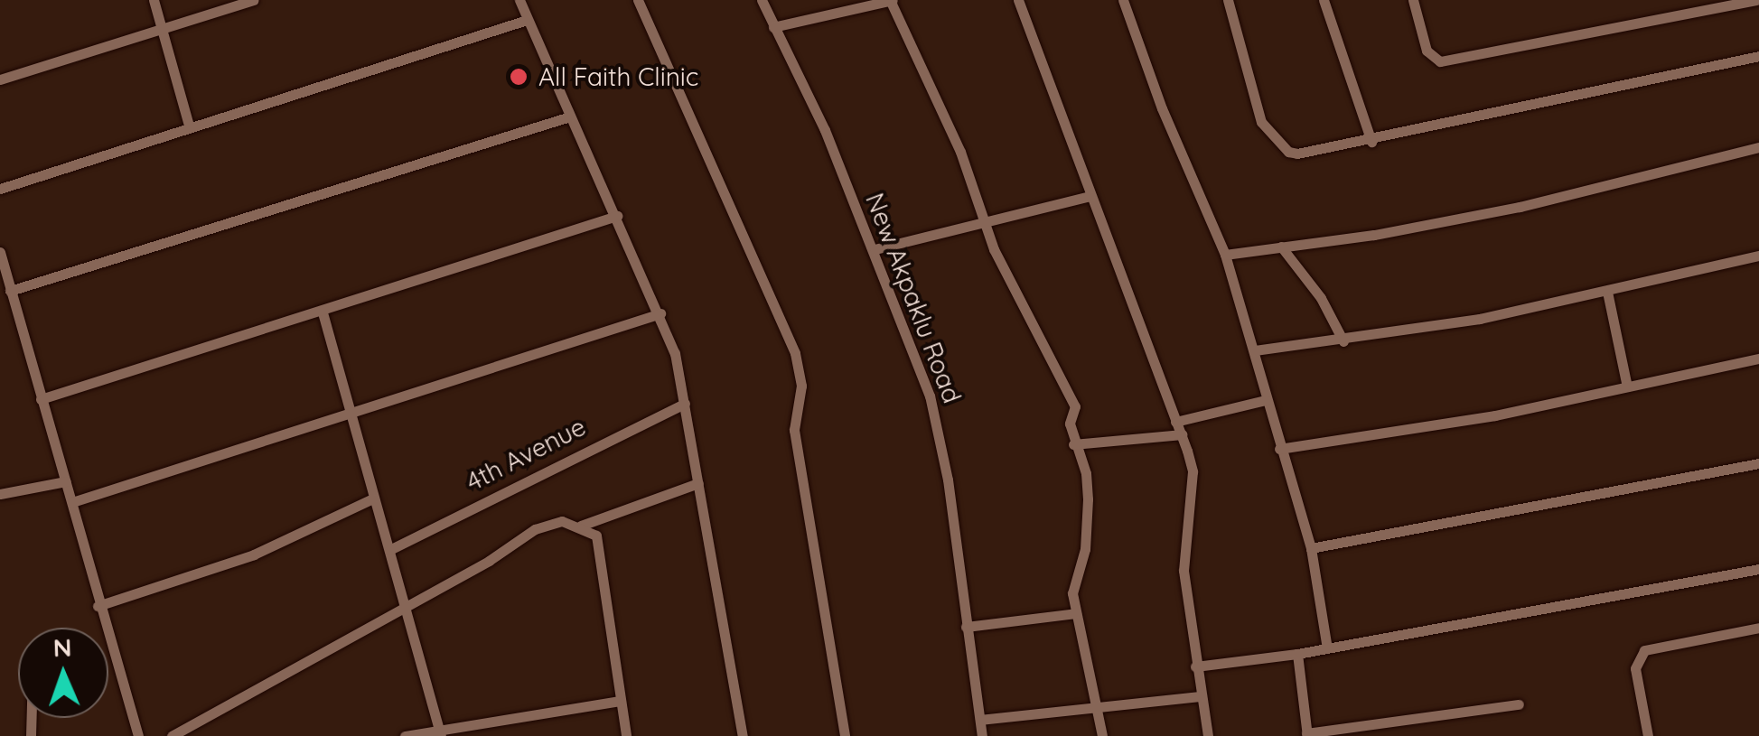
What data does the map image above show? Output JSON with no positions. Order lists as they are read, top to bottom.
{
  "streets": {
    "street": ["New Akpaklu Road", "4th Avenue"]
  },
  "places": ["All Faith Clinic"],
  "north": "top"
}
